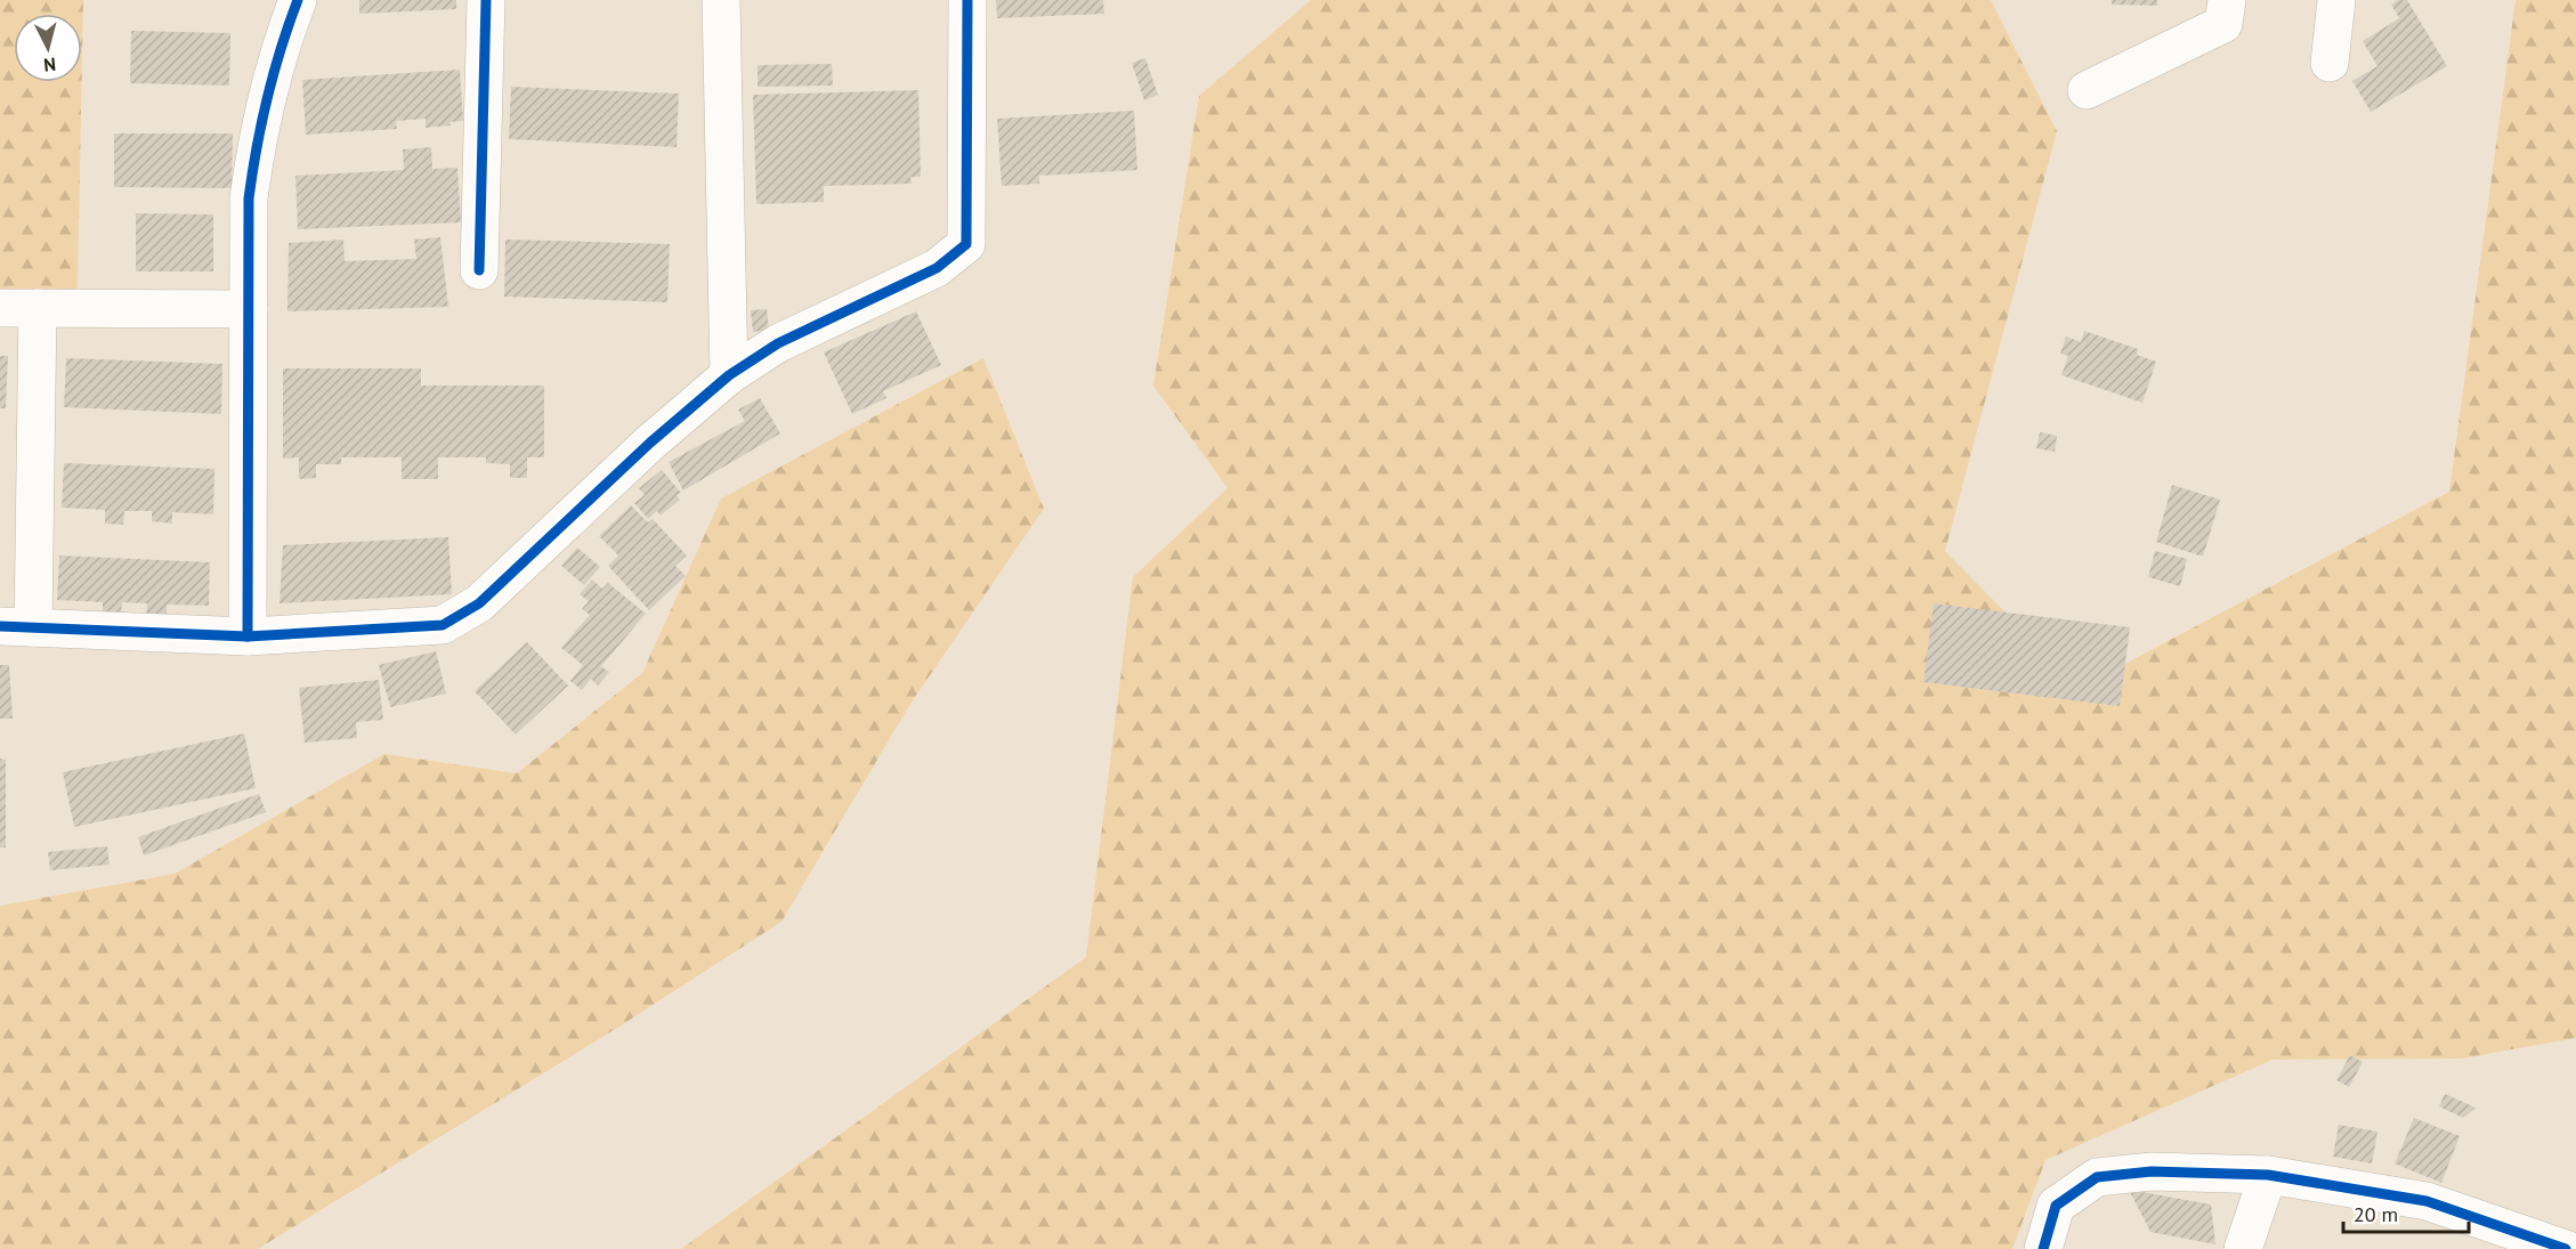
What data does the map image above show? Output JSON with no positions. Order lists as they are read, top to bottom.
{
  "scale_bar": "20 m",
  "north": "bottom"
}
